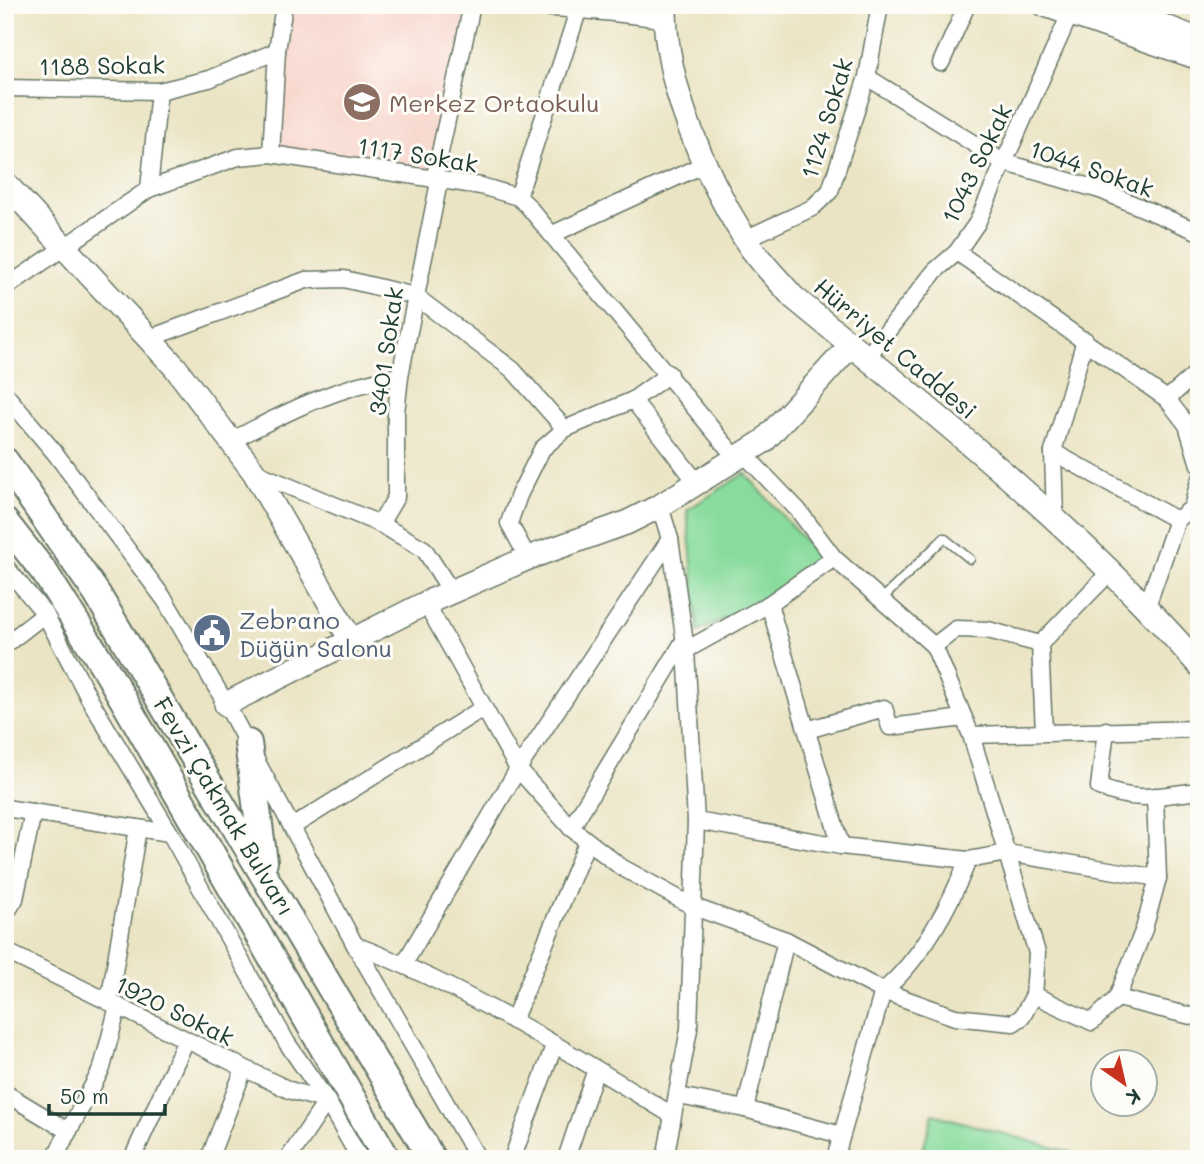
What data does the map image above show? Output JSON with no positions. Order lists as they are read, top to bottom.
{
  "streets": {
    "main road": ["Fevzi Çakmak Bulvarı"],
    "street": [
      "1188 Sokak",
      "1124 Sokak",
      "1117 Sokak",
      "1043 Sokak",
      "1044 Sokak",
      "Hürriyet Caddesi",
      "3401 Sokak",
      "1920 Sokak"
    ]
  },
  "crossings": [
    ["1124 Sokak", "1044 Sokak"],
    ["1124 Sokak", "Hürriyet Caddesi"],
    ["1117 Sokak", "3401 Sokak"],
    ["1043 Sokak", "1044 Sokak"],
    ["1043 Sokak", "Hürriyet Caddesi"]
  ],
  "places": {
    "school or university": ["Merkez Ortaokulu"],
    "public building": ["Zebrano Düğün Salonu"]
  },
  "scale_bar": "50 m",
  "north": "bottom right"
}
